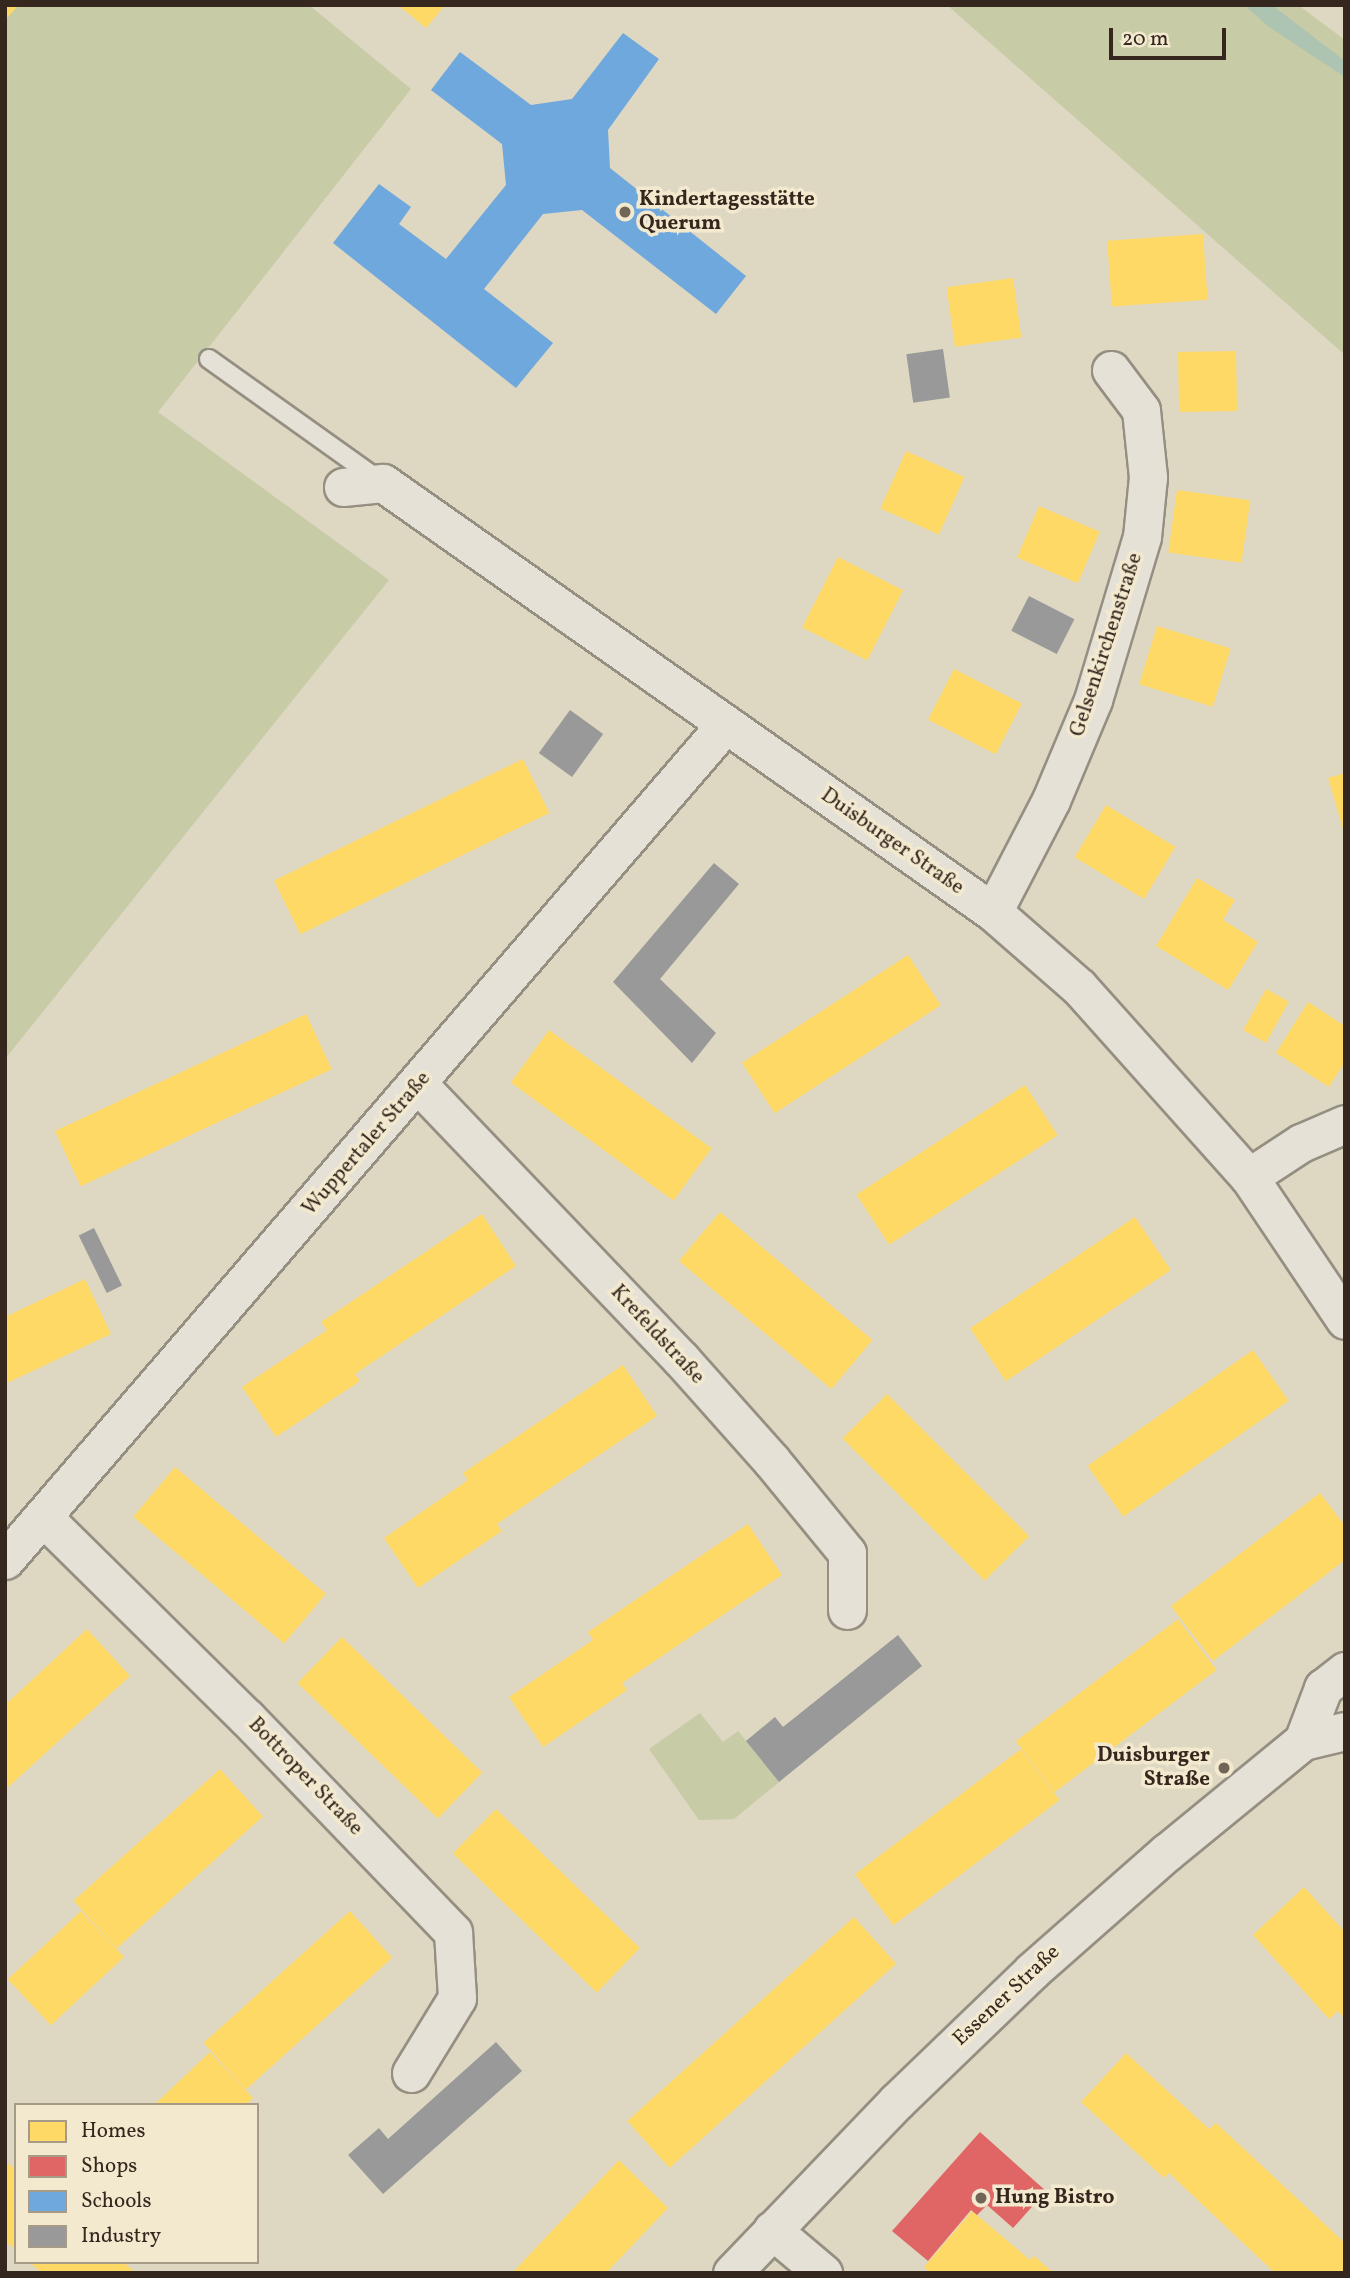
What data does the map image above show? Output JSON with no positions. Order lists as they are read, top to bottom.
{
  "streets": {
    "street": [
      "Gelsenkirchenstraße",
      "Duisburger Straße",
      "Wuppertaler Straße",
      "Krefeldstraße",
      "Bottroper Straße",
      "Essener Straße"
    ]
  },
  "crossings": [
    ["Gelsenkirchenstraße", "Duisburger Straße"],
    ["Duisburger Straße", "Wuppertaler Straße"],
    ["Wuppertaler Straße", "Krefeldstraße"],
    ["Wuppertaler Straße", "Bottroper Straße"]
  ],
  "places": ["Kindertagesstätte Querum", "Duisburger Straße", "Hung Bistro"],
  "legend": [
    "Homes",
    "Shops",
    "Schools",
    "Industry"
  ],
  "scale_bar": "20 m"
}
